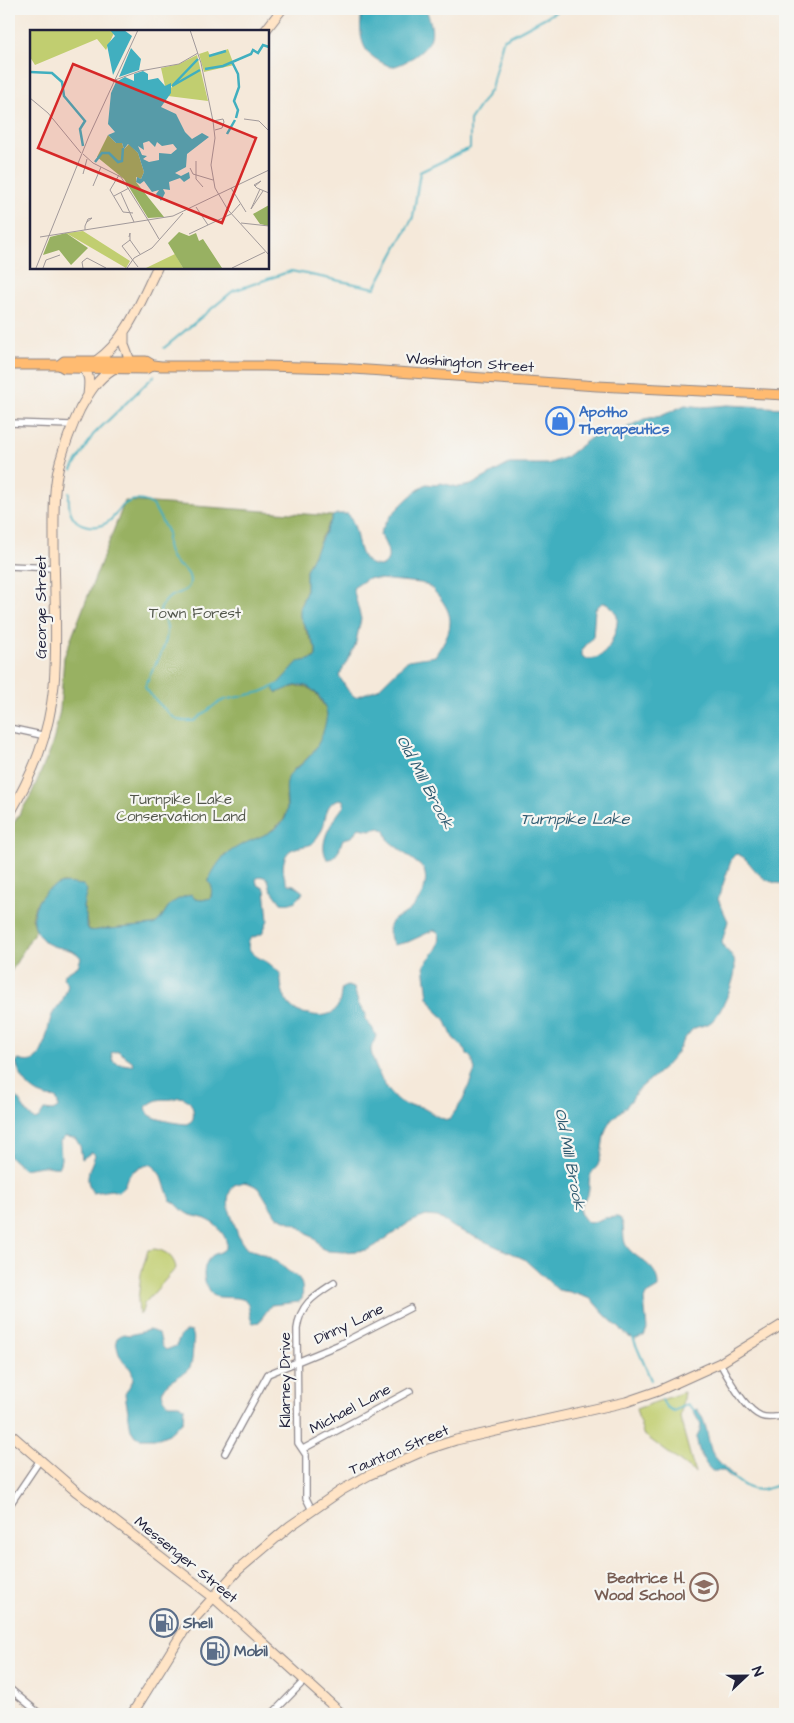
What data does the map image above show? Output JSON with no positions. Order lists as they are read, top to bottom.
{
  "streets": {
    "main road": [
      "Washington Street",
      "George Street",
      "Taunton Street",
      "Messenger Street"
    ],
    "street": ["Dinny Lane", "Kilarney Drive", "Michael Lane"]
  },
  "crossings": [
    ["Washington Street", "George Street"],
    ["Dinny Lane", "Kilarney Drive"],
    ["Kilarney Drive", "Michael Lane"],
    ["Kilarney Drive", "Taunton Street"],
    ["Taunton Street", "Messenger Street"]
  ],
  "water": ["Old Mill Brook", "Turnpike Lake"],
  "parks": ["Town Forest", "Turnpike Lake Conservation Land"],
  "places": {
    "shop": ["Apotho Therapeutics"],
    "school or university": ["Beatrice H. Wood School"],
    "fuel station": ["Shell", "Mobil"]
  },
  "north": "right"
}
